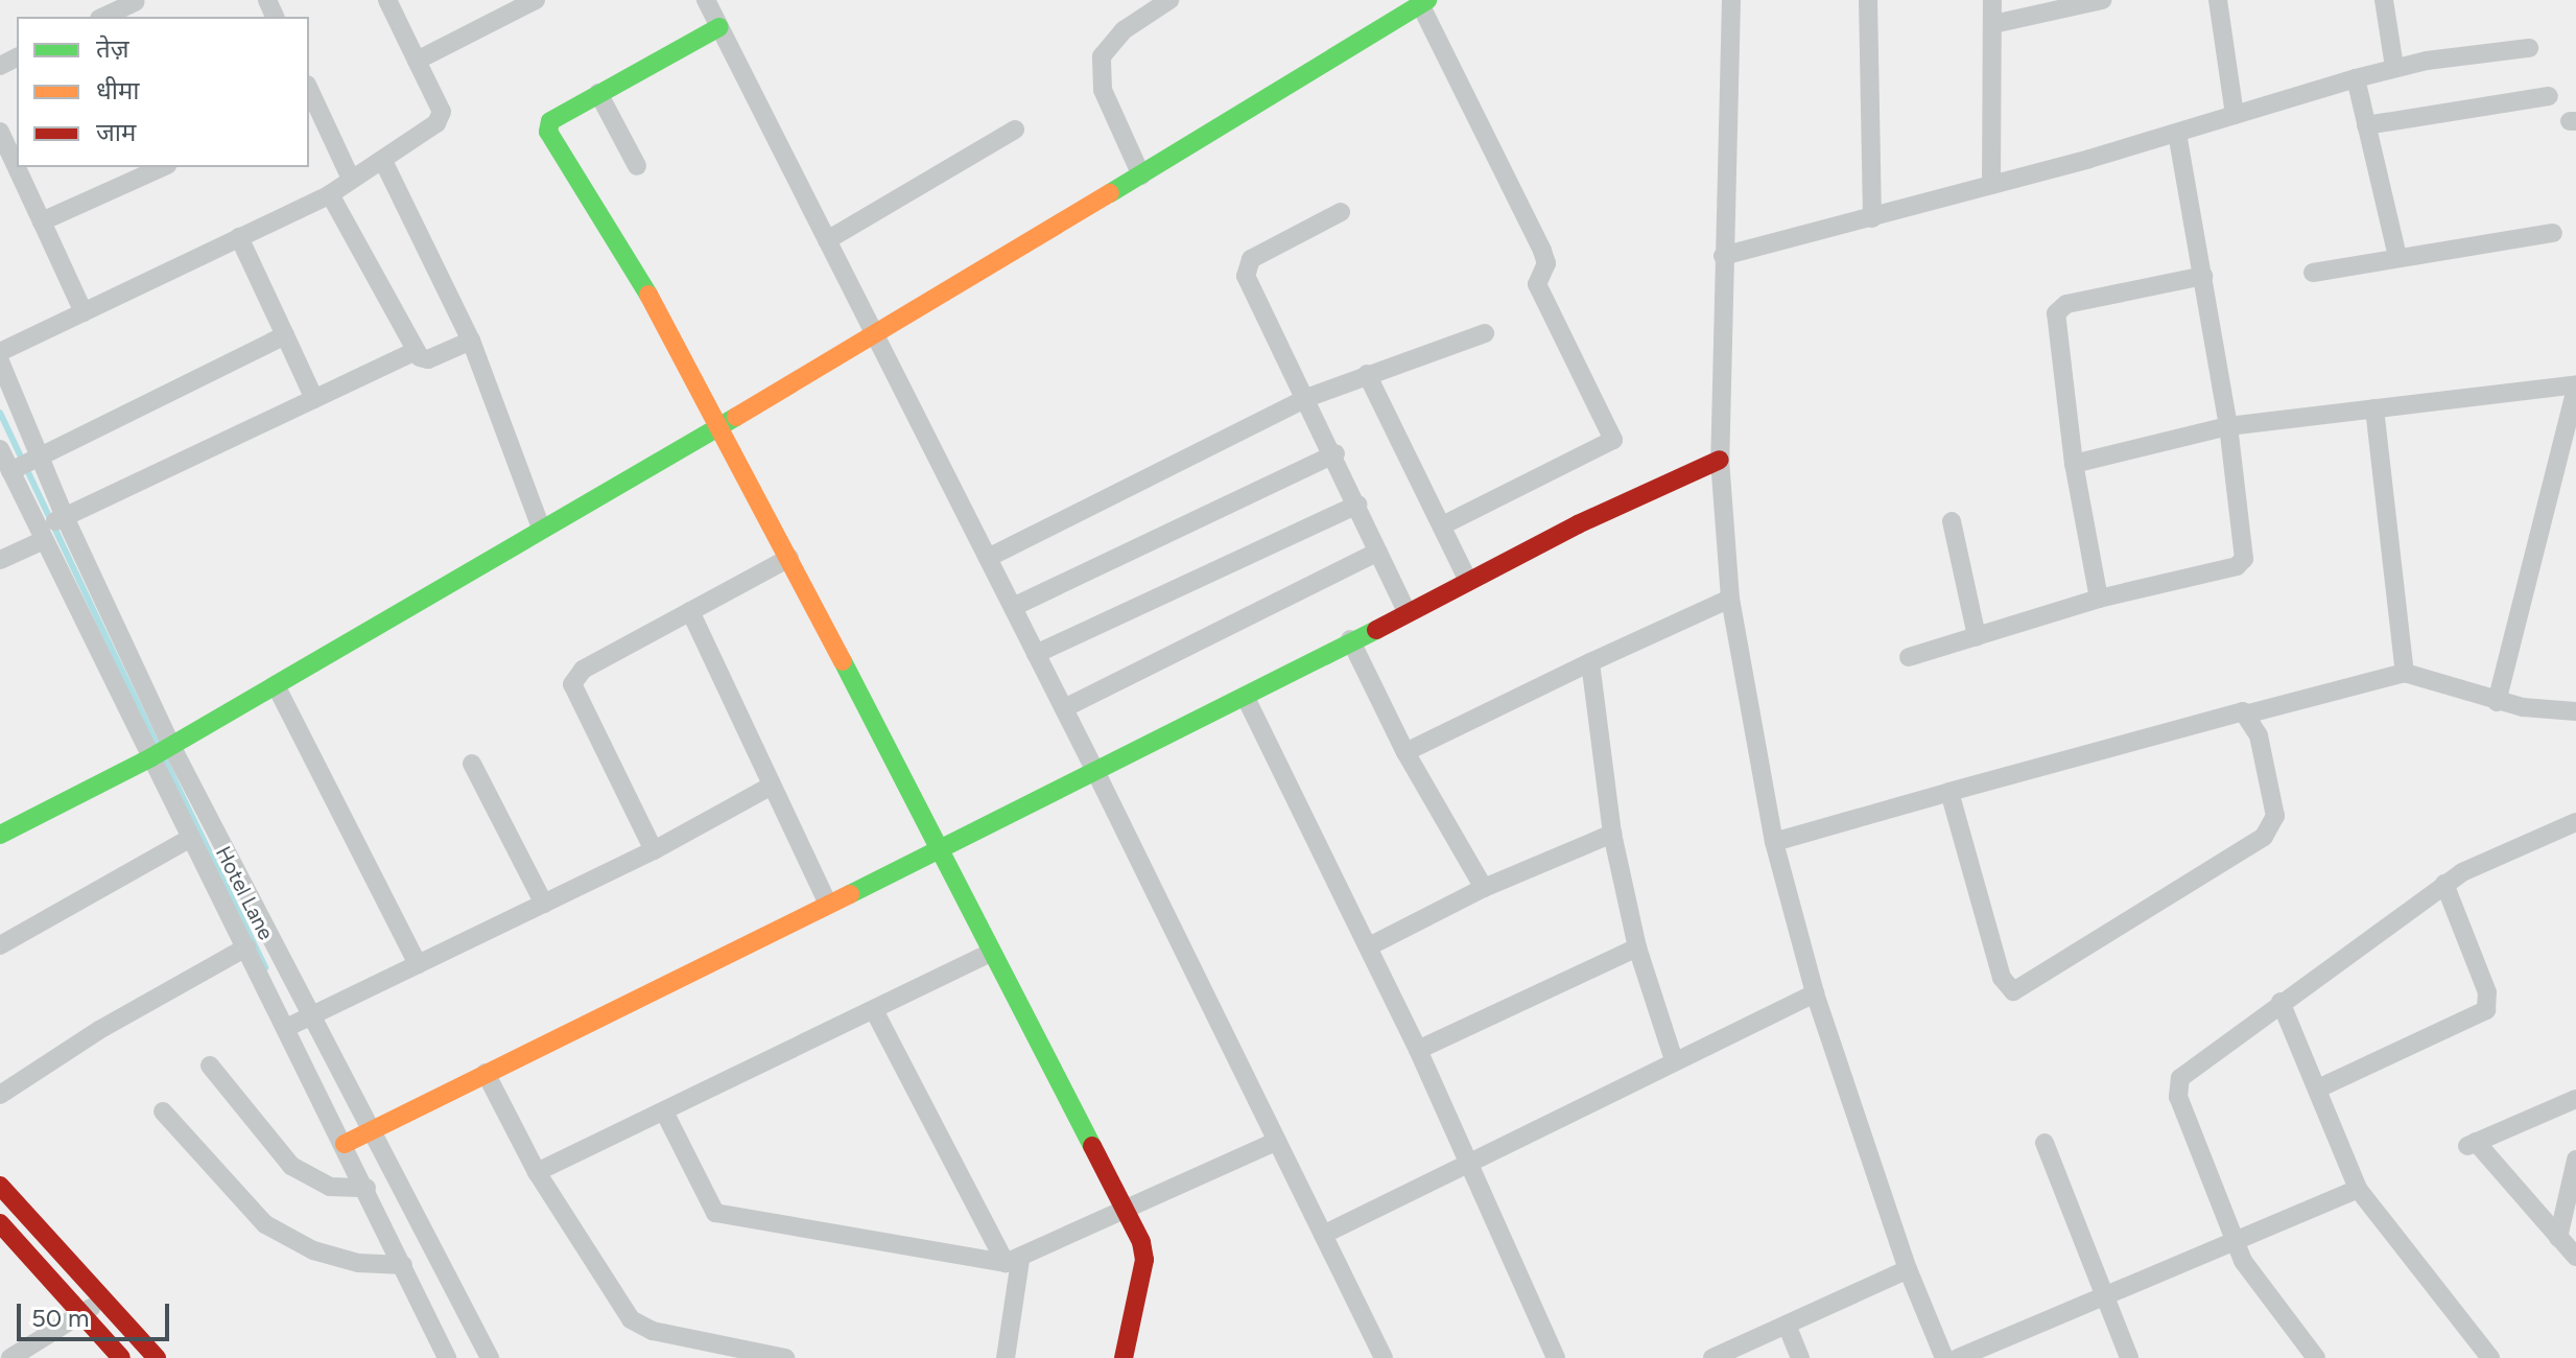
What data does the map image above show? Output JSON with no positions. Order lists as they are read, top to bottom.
{
  "streets": {
    "street": ["Hotel Lane"]
  },
  "legend": ["तेज़", "धीमा", "जाम"],
  "scale_bar": "50 m"
}
